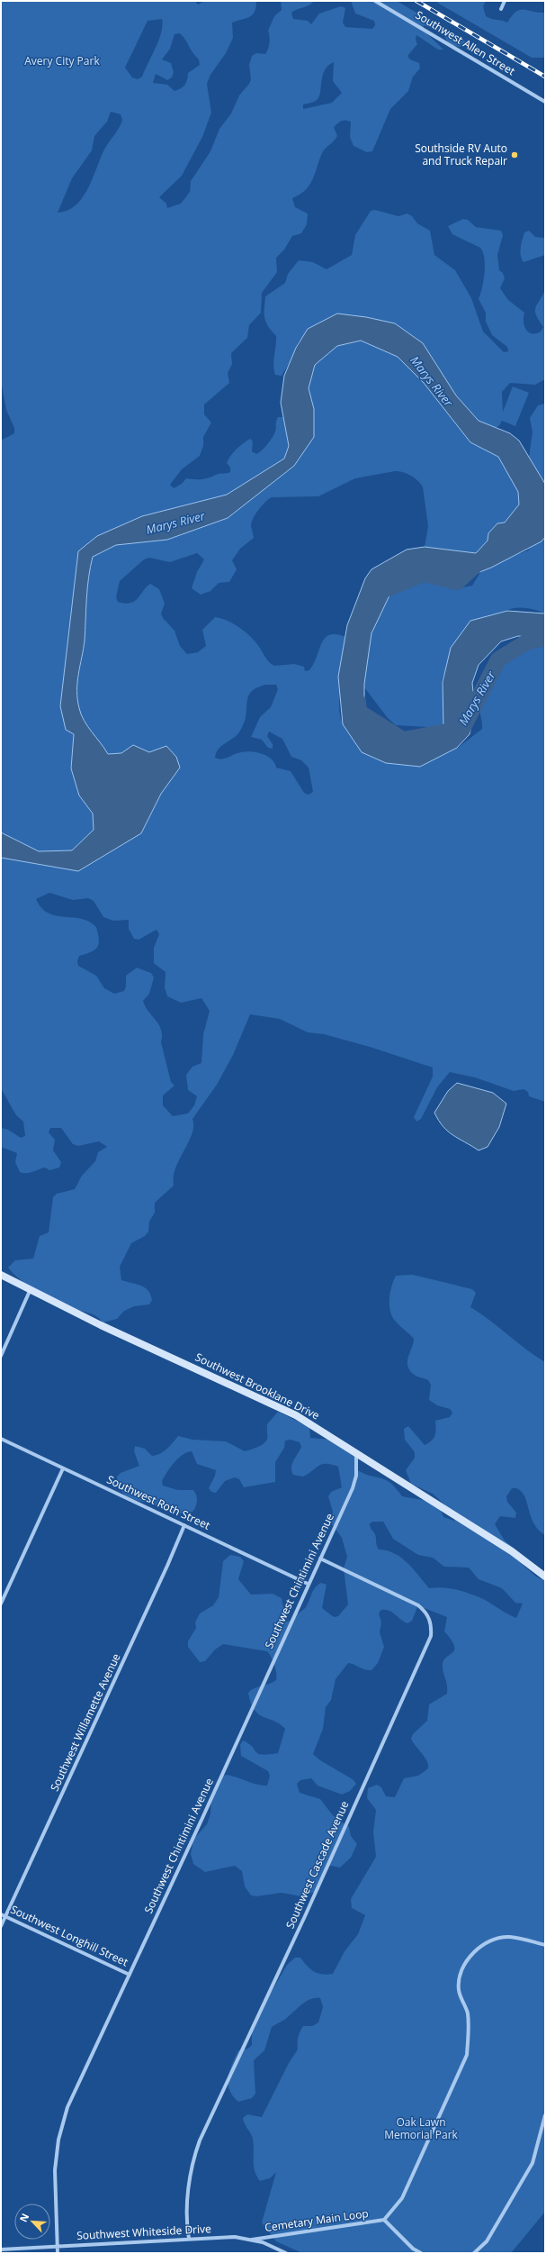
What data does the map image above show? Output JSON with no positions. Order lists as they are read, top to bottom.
{
  "streets": {
    "street": [
      "Southwest Allen Street",
      "Southwest Brooklane Drive",
      "Southwest Roth Street",
      "Southwest Chintimini Avenue",
      "Southwest Willamette Avenue",
      "Southwest Cascade Avenue",
      "Southwest Longhill Street",
      "Cemetary Main Loop",
      "Southwest Whiteside Drive"
    ]
  },
  "crossings": [
    ["Southwest Brooklane Drive", "Southwest Chintimini Avenue"],
    ["Southwest Roth Street", "Southwest Chintimini Avenue"],
    ["Southwest Roth Street", "Southwest Willamette Avenue"],
    ["Southwest Chintimini Avenue", "Southwest Cascade Avenue"],
    ["Southwest Chintimini Avenue", "Southwest Longhill Street"],
    ["Southwest Chintimini Avenue", "Southwest Whiteside Drive"],
    ["Southwest Willamette Avenue", "Southwest Longhill Street"],
    ["Southwest Cascade Avenue", "Southwest Whiteside Drive"],
    ["Cemetary Main Loop", "Southwest Whiteside Drive"]
  ],
  "water": ["Marys River"],
  "parks": ["Avery City Park", "Oak Lawn Memorial Park"],
  "places": ["Southside RV Auto and Truck Repair"],
  "north": "top left"
}
